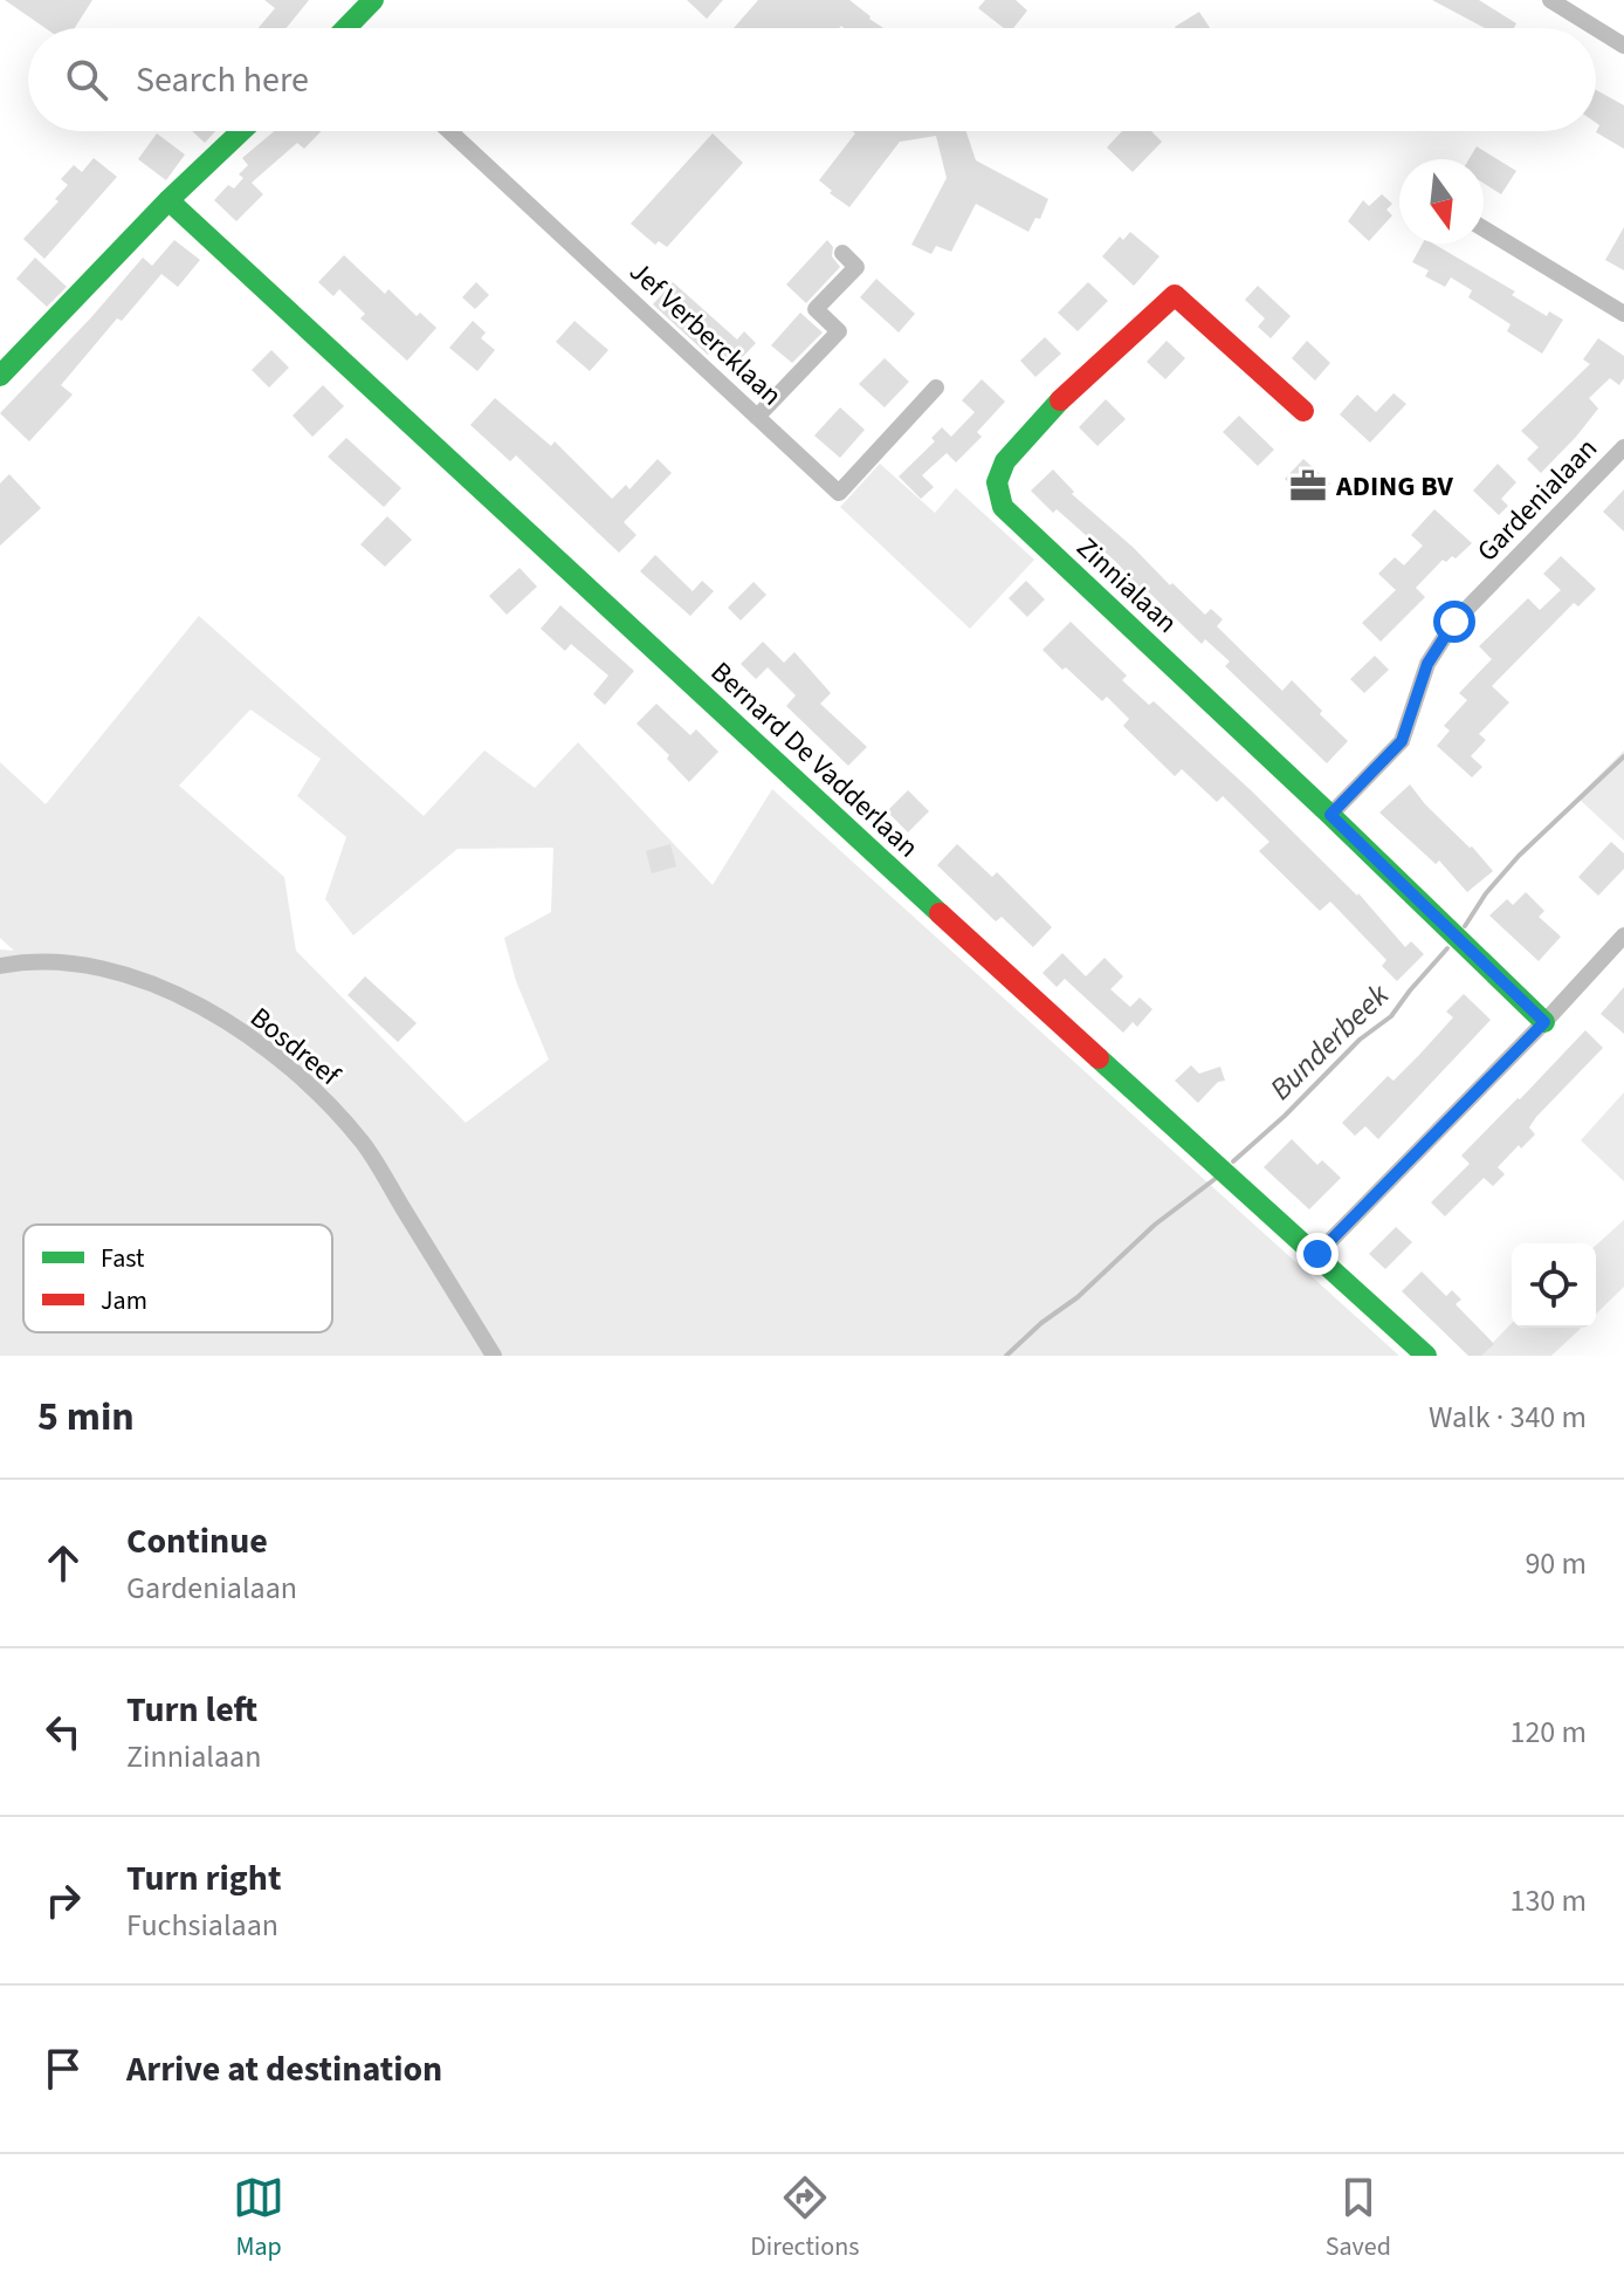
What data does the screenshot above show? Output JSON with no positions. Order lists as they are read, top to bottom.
{
  "streets": {
    "street": [
      "Jef Verbercklaan",
      "Gardenialaan",
      "Zinnialaan",
      "Bernard De Vadderlaan",
      "Bosdreef"
    ]
  },
  "crossings": [
    ["Gardenialaan", "Zinnialaan"]
  ],
  "water": ["Bunderbeek"],
  "places": {
    "office": ["ADING BV"]
  },
  "legend": ["Fast", "Jam"],
  "north": "bottom",
  "page": {
    "search": "Search here",
    "heading": ["5 min", "Walk · 340 m"],
    "list": [
      ["Continue", "Gardenialaan", "90 m"],
      ["Turn left", "Zinnialaan", "120 m"],
      ["Turn right", "Fuchsialaan", "130 m"],
      "Arrive at destination"
    ],
    "nav": ["Map", "Directions", "Saved"]
  }
}
